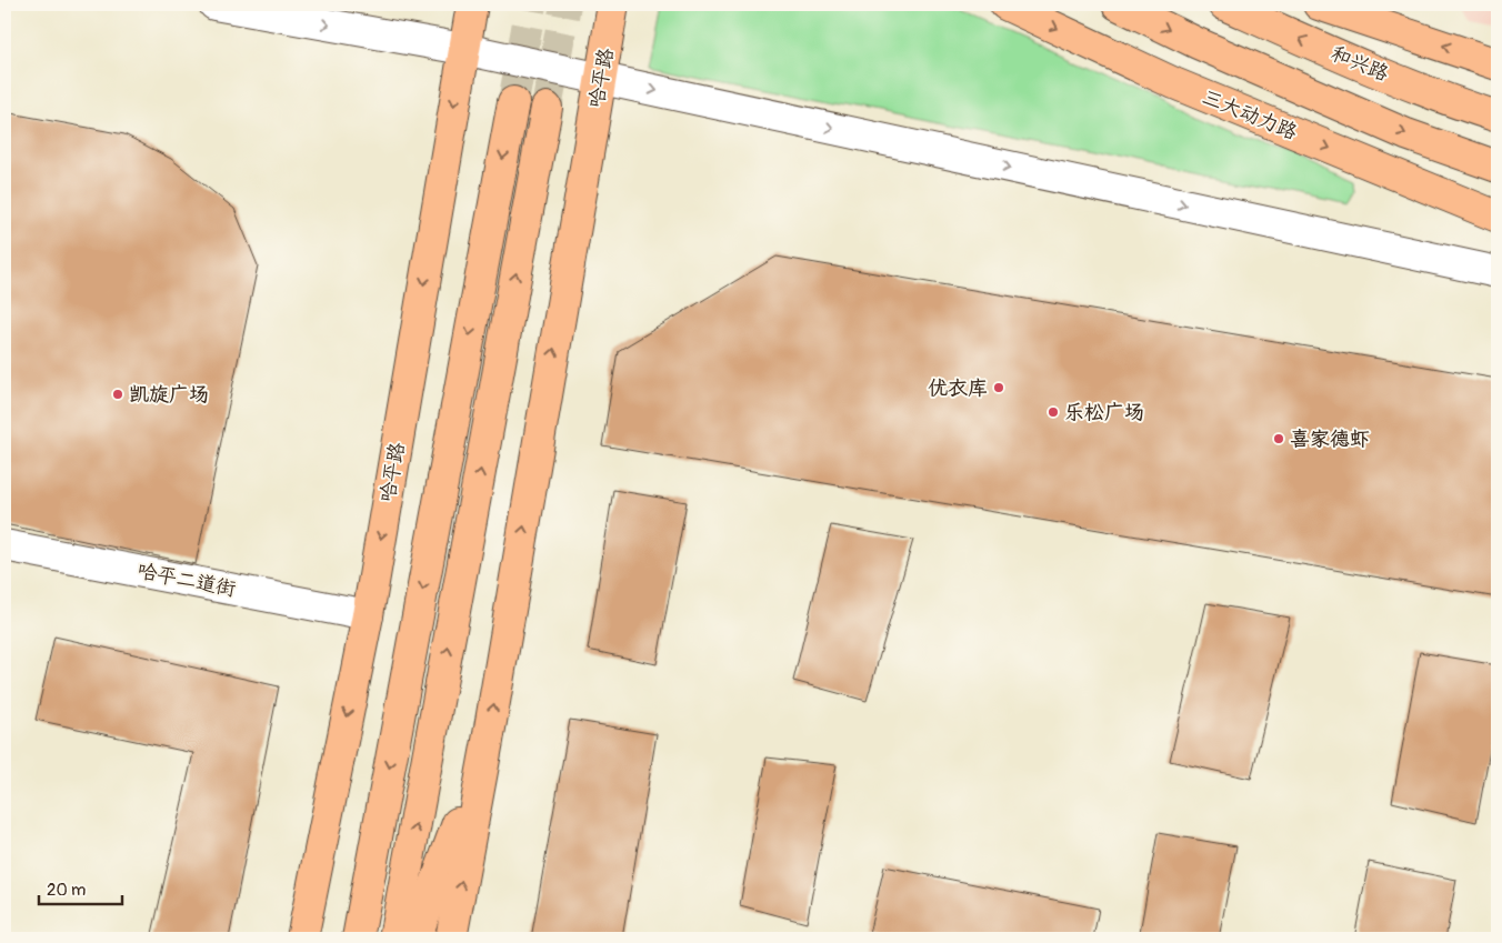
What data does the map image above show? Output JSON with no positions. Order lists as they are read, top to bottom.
{
  "streets": {
    "highway": ["和兴路", "哈平路", "三大动力路"],
    "street": ["哈平二道街"]
  },
  "crossings": [
    ["哈平路", "哈平二道街"]
  ],
  "places": [
    "优衣库",
    "凯旋广场",
    "乐松广场",
    "喜家德虾"
  ],
  "scale_bar": "20 m"
}
